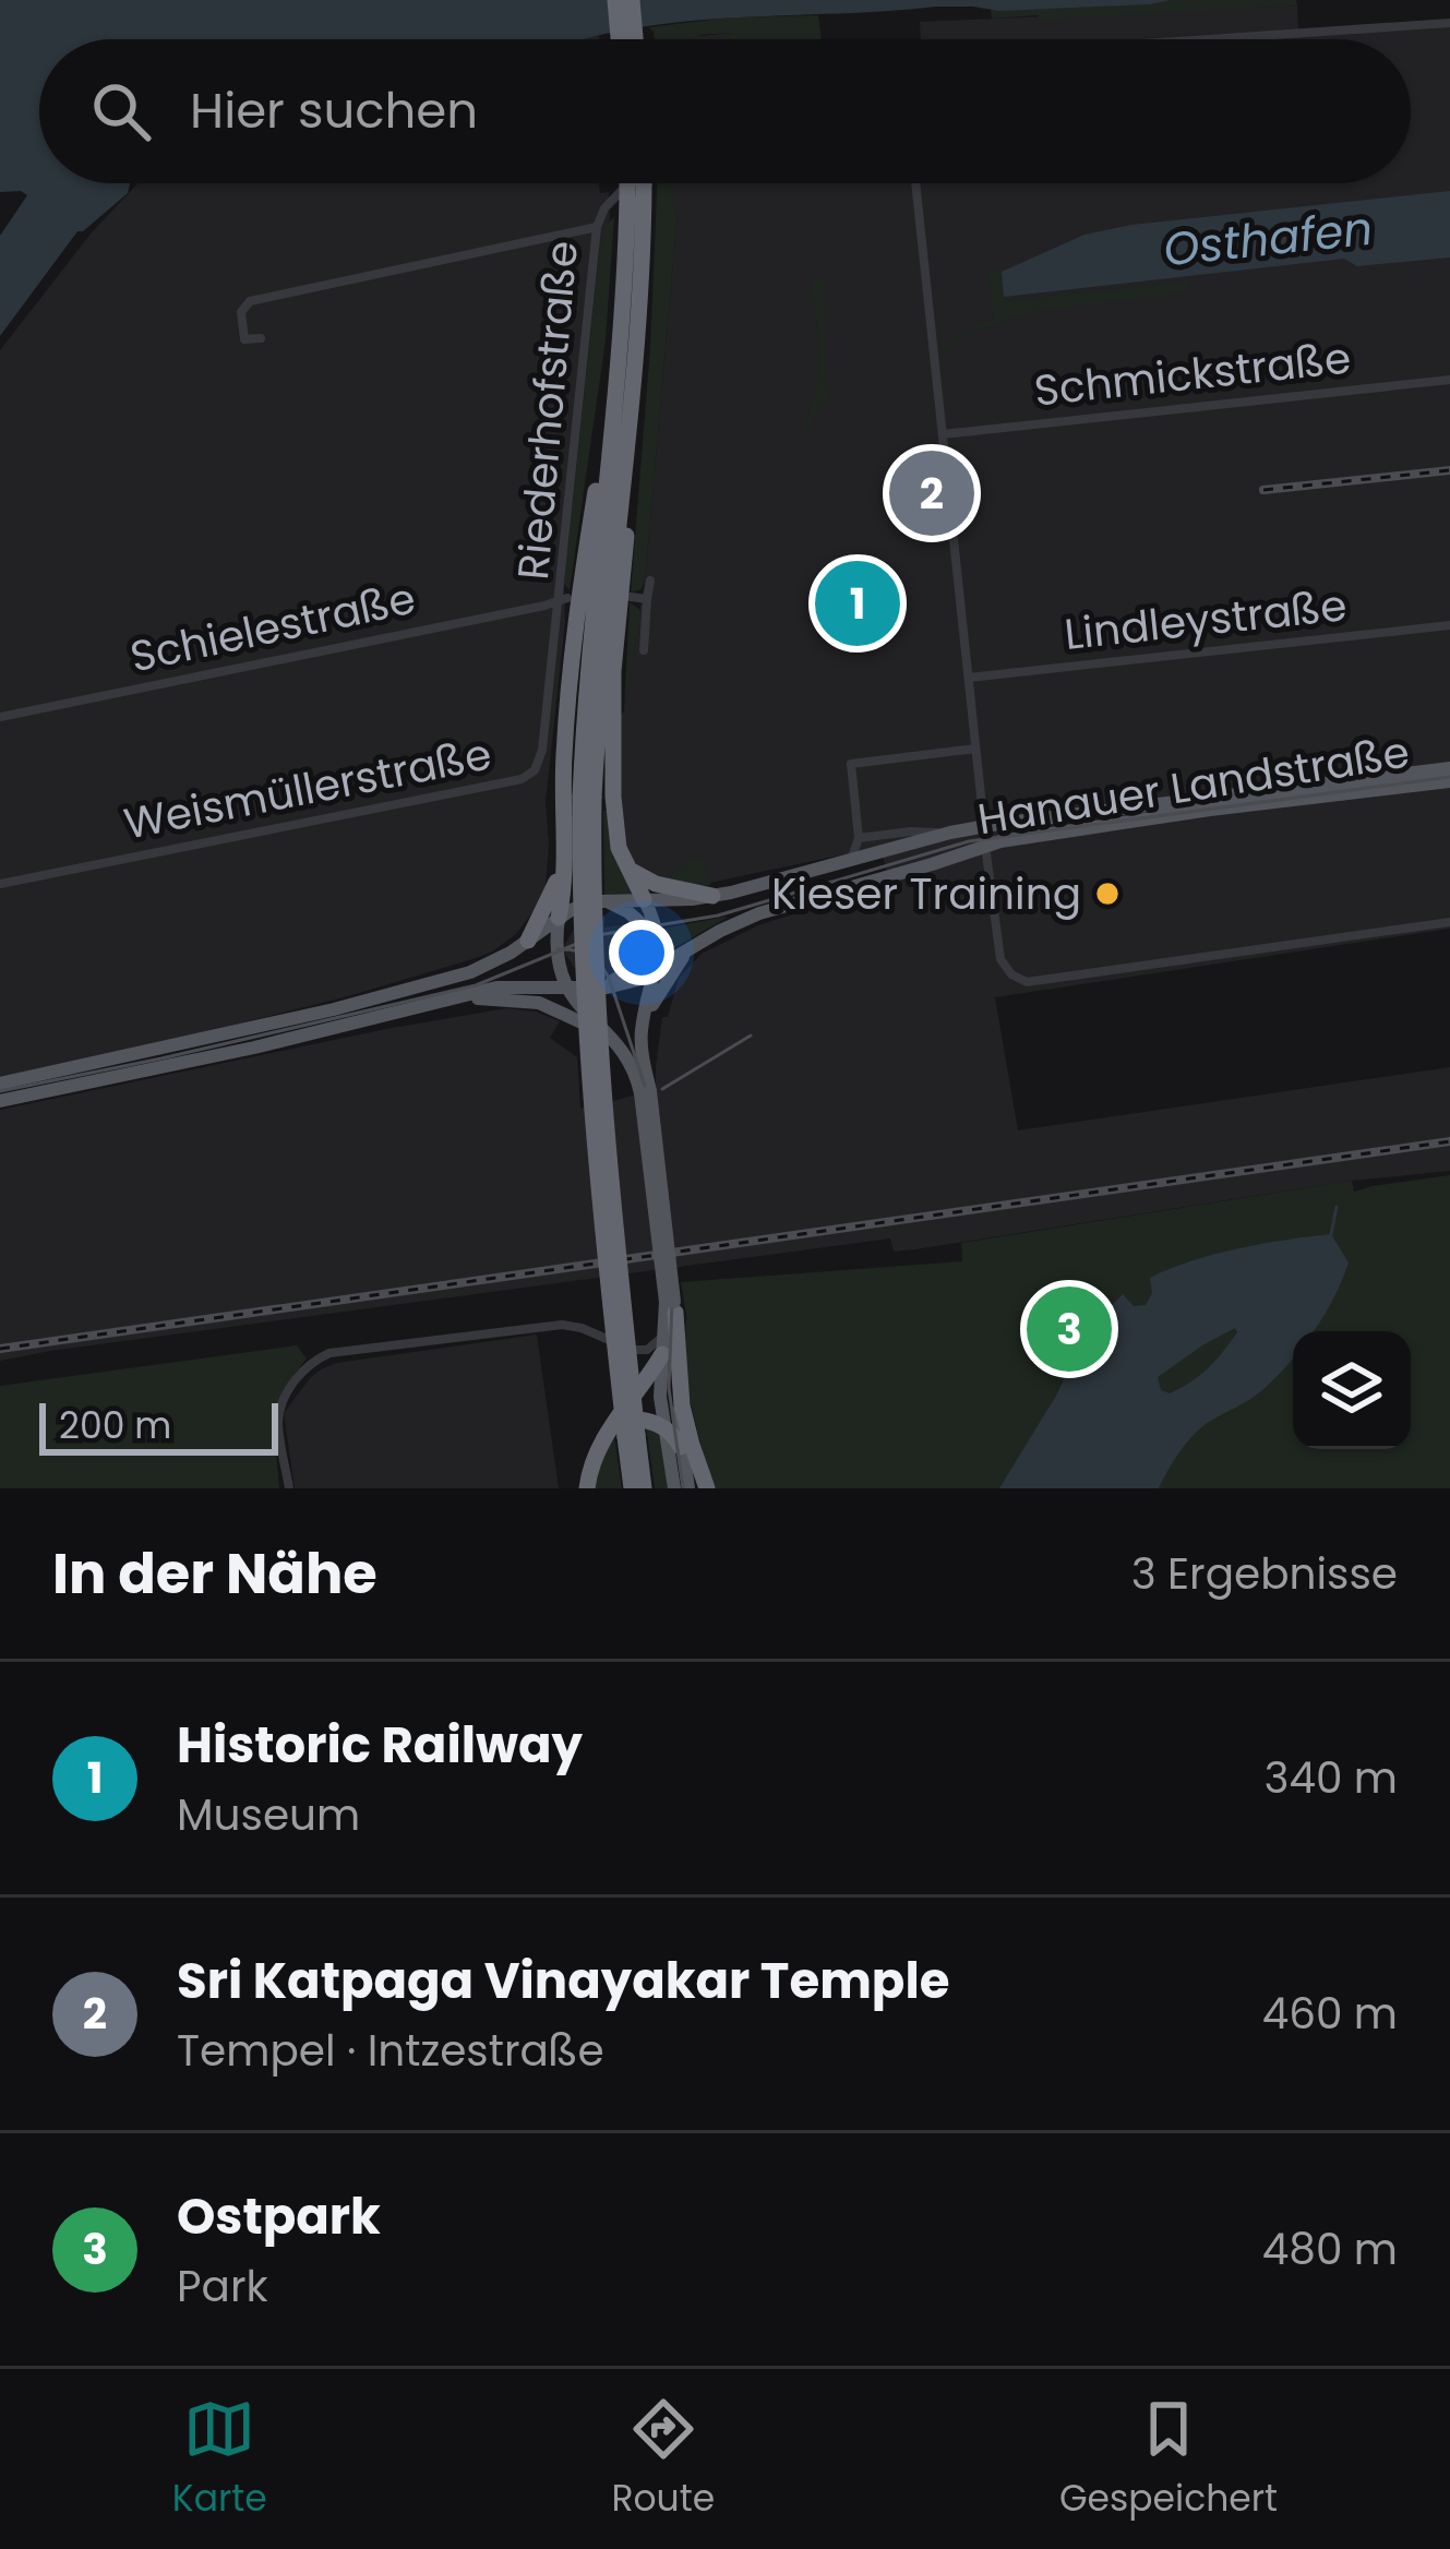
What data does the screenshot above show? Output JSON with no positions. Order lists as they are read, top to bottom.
{
  "streets": {
    "main road": ["Hanauer Landstraße"],
    "street": [
      "Schmickstraße",
      "Riederhofstraße",
      "Lindleystraße",
      "Schielestraße",
      "Weismüllerstraße"
    ]
  },
  "crossings": [
    ["Riederhofstraße", "Schielestraße"],
    ["Riederhofstraße", "Weismüllerstraße"],
    ["Schielestraße", "Weismüllerstraße"]
  ],
  "water": ["Osthafen"],
  "places": ["Kieser Training"],
  "scale_bar": "200 m",
  "page": {
    "search": "Hier suchen",
    "pins": ["2", "1", "3"],
    "scale": "200 m",
    "heading": ["In der Nähe", "3 Ergebnisse"],
    "list": [
      {
        "mark": "1",
        "name": "Historic Railway",
        "note": "Museum",
        "value": "340 m"
      },
      {
        "mark": "2",
        "name": "Sri Katpaga Vinayakar Temple",
        "note": "Tempel · Intzestraße",
        "value": "460 m"
      },
      {
        "mark": "3",
        "name": "Ostpark",
        "note": "Park",
        "value": "480 m"
      }
    ],
    "nav": ["Karte", "Route", "Gespeichert"]
  }
}
